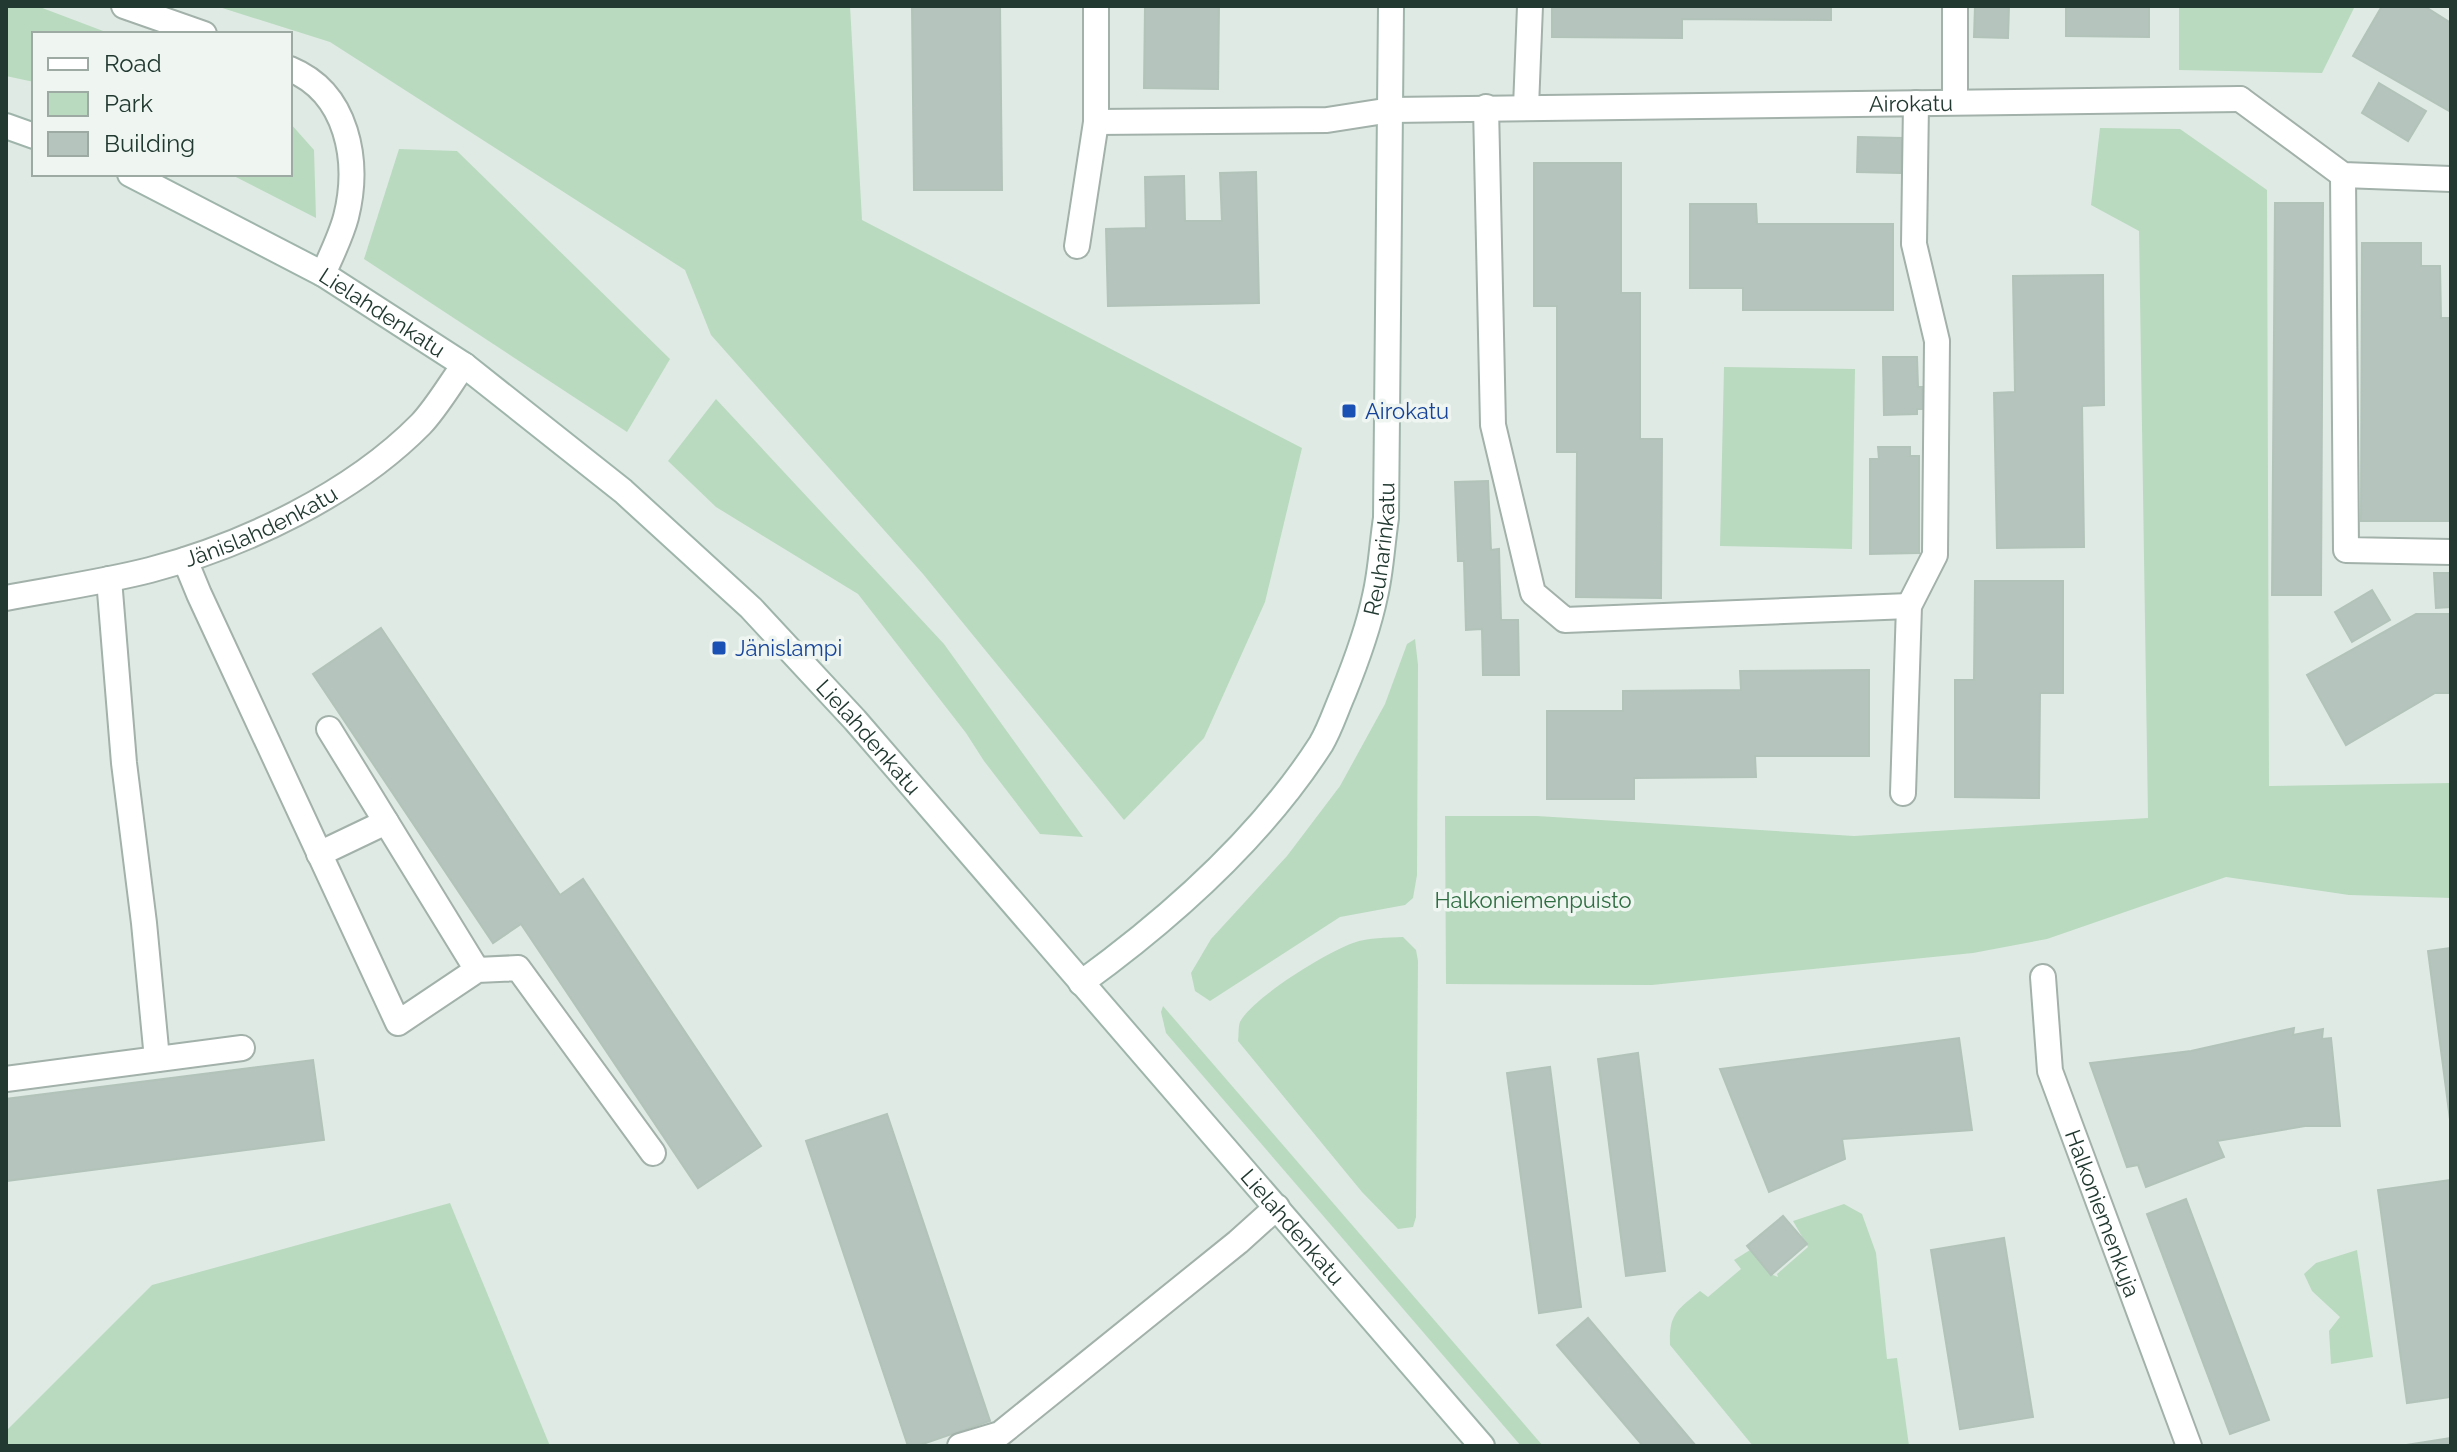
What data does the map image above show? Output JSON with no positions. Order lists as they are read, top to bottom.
{
  "streets": {
    "street": [
      "Airokatu",
      "Lielahdenkatu",
      "Jänislahdenkatu",
      "Reuharinkatu",
      "Halkoniemenkuja"
    ]
  },
  "crossings": [
    ["Airokatu", "Reuharinkatu"],
    ["Lielahdenkatu", "Jänislahdenkatu"],
    ["Lielahdenkatu", "Reuharinkatu"]
  ],
  "parks": ["Halkoniemenpuisto"],
  "places": {
    "transit": ["Airokatu", "Jänislampi"]
  },
  "legend": ["Road", "Park", "Building"]
}
